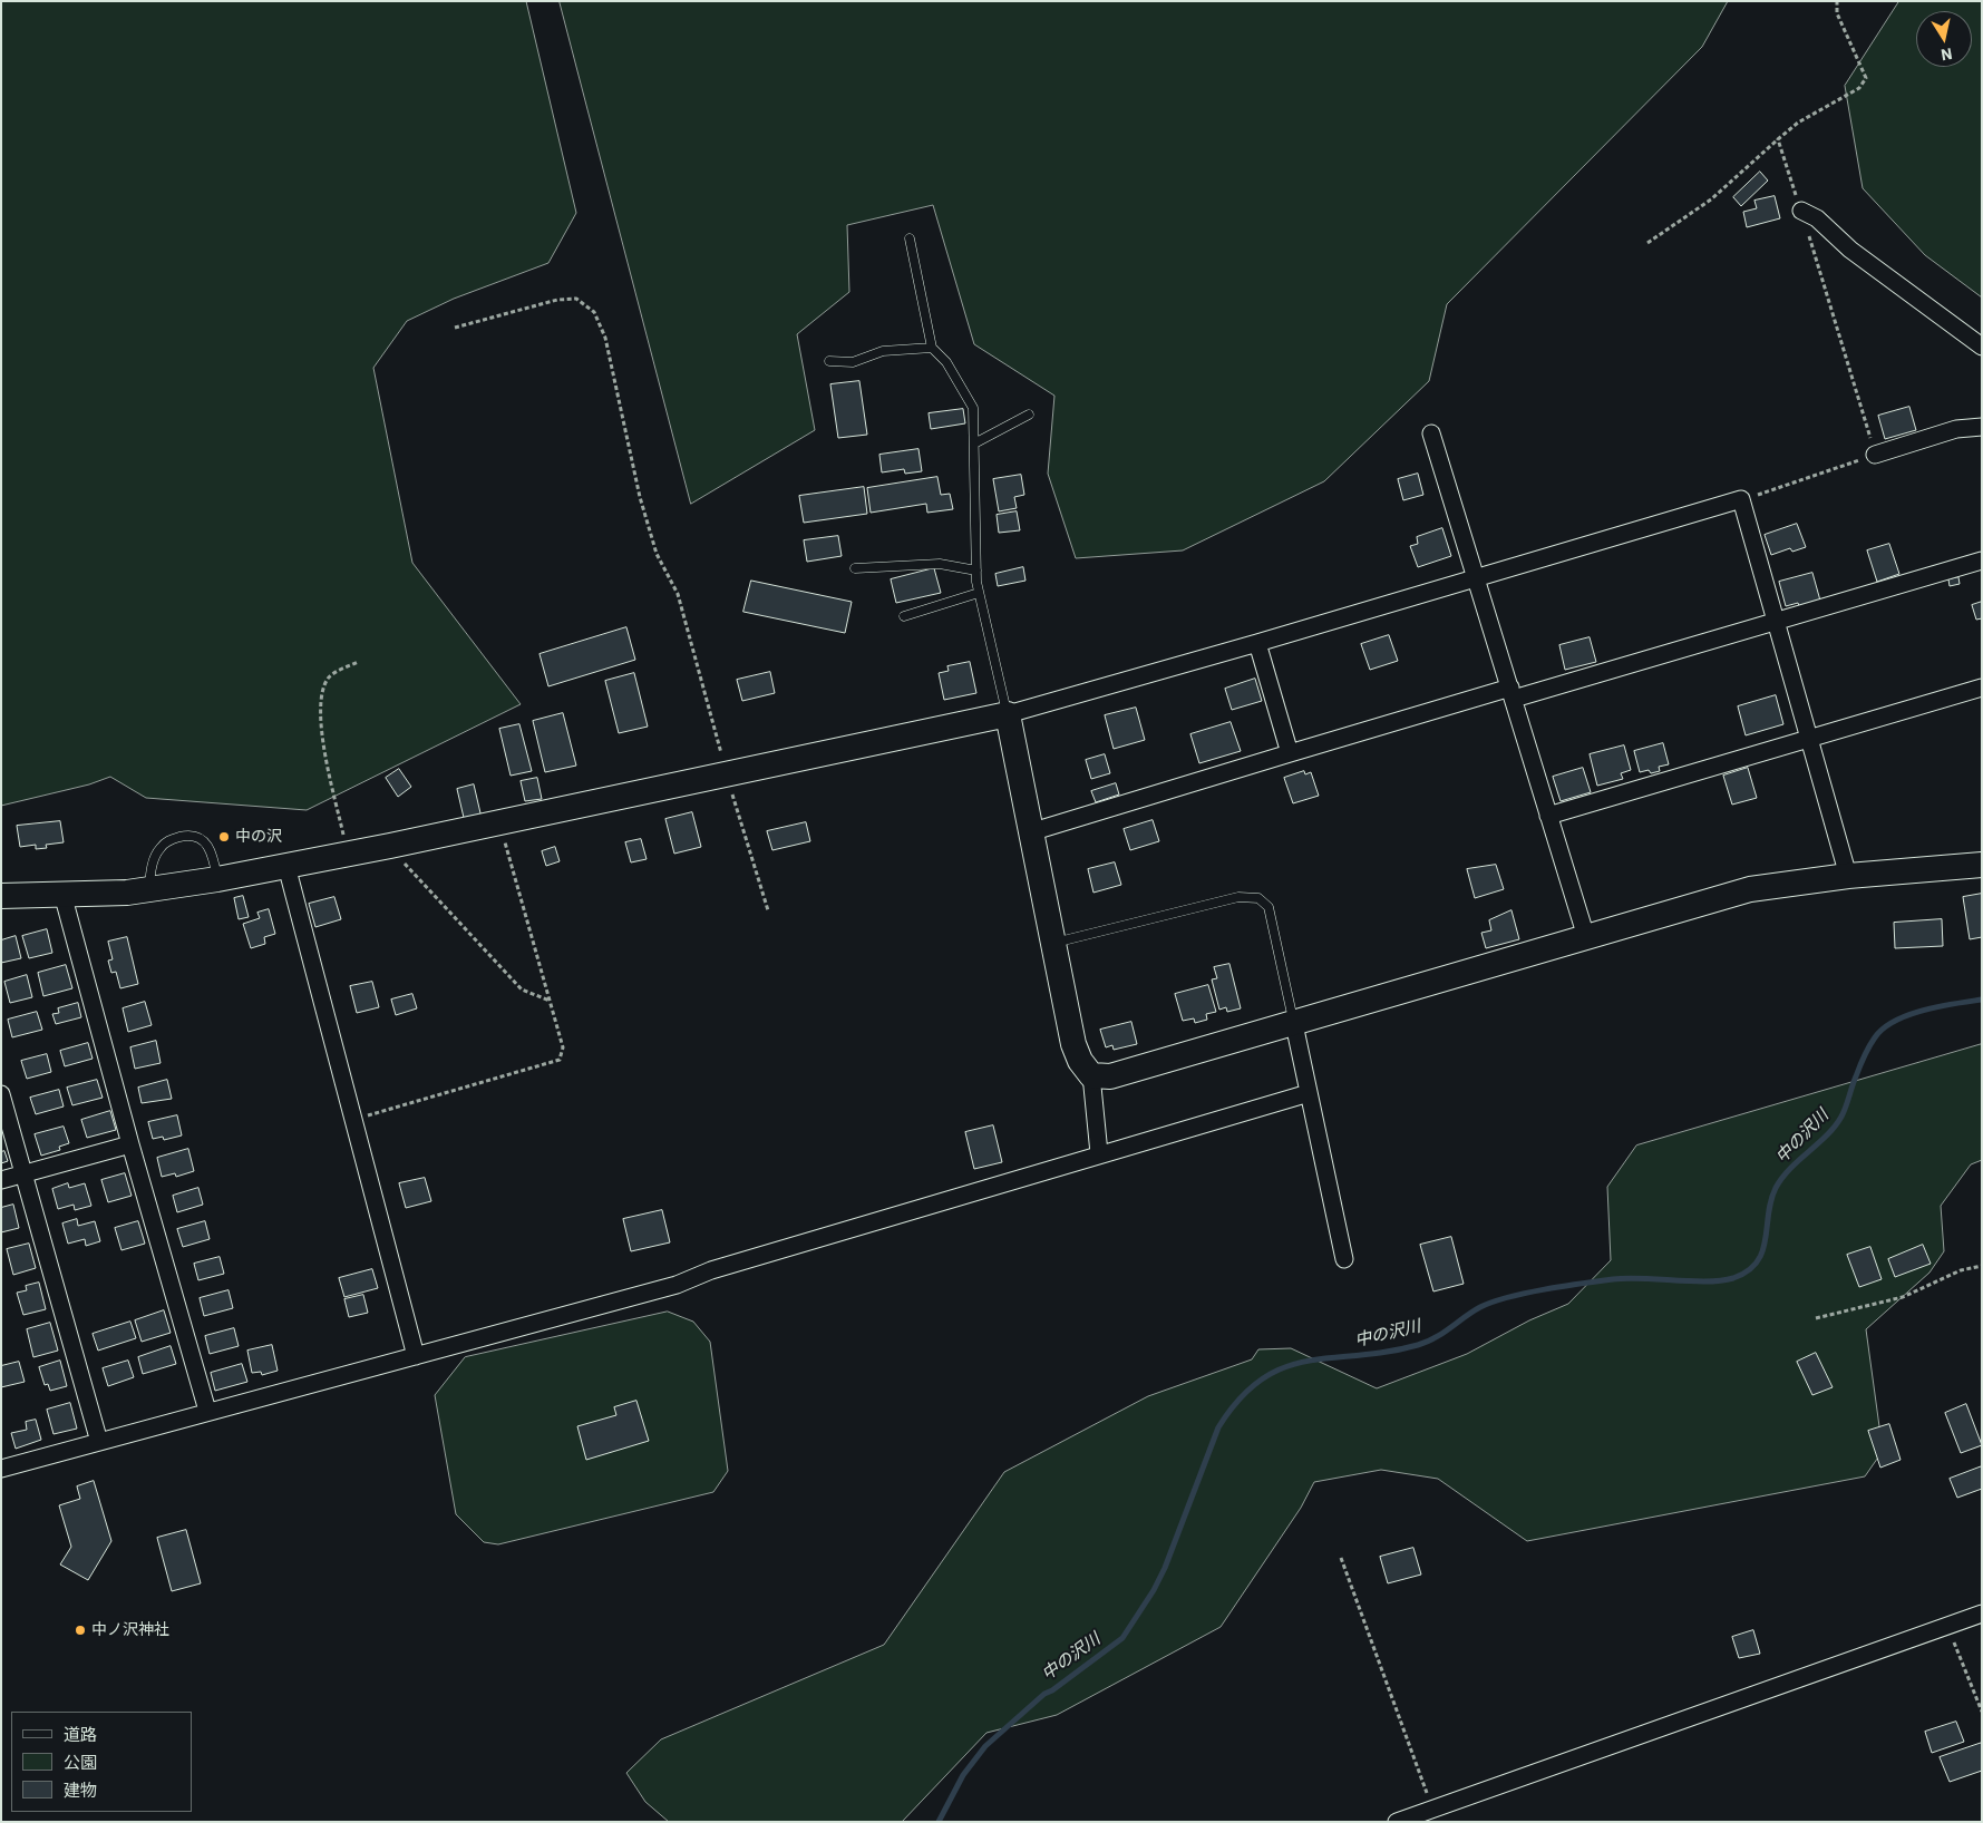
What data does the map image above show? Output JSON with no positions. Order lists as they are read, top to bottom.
{
  "water": ["中の沢川"],
  "places": ["中の沢", "中ノ沢神社"],
  "legend": ["道路", "公園", "建物"],
  "north": "bottom"
}
